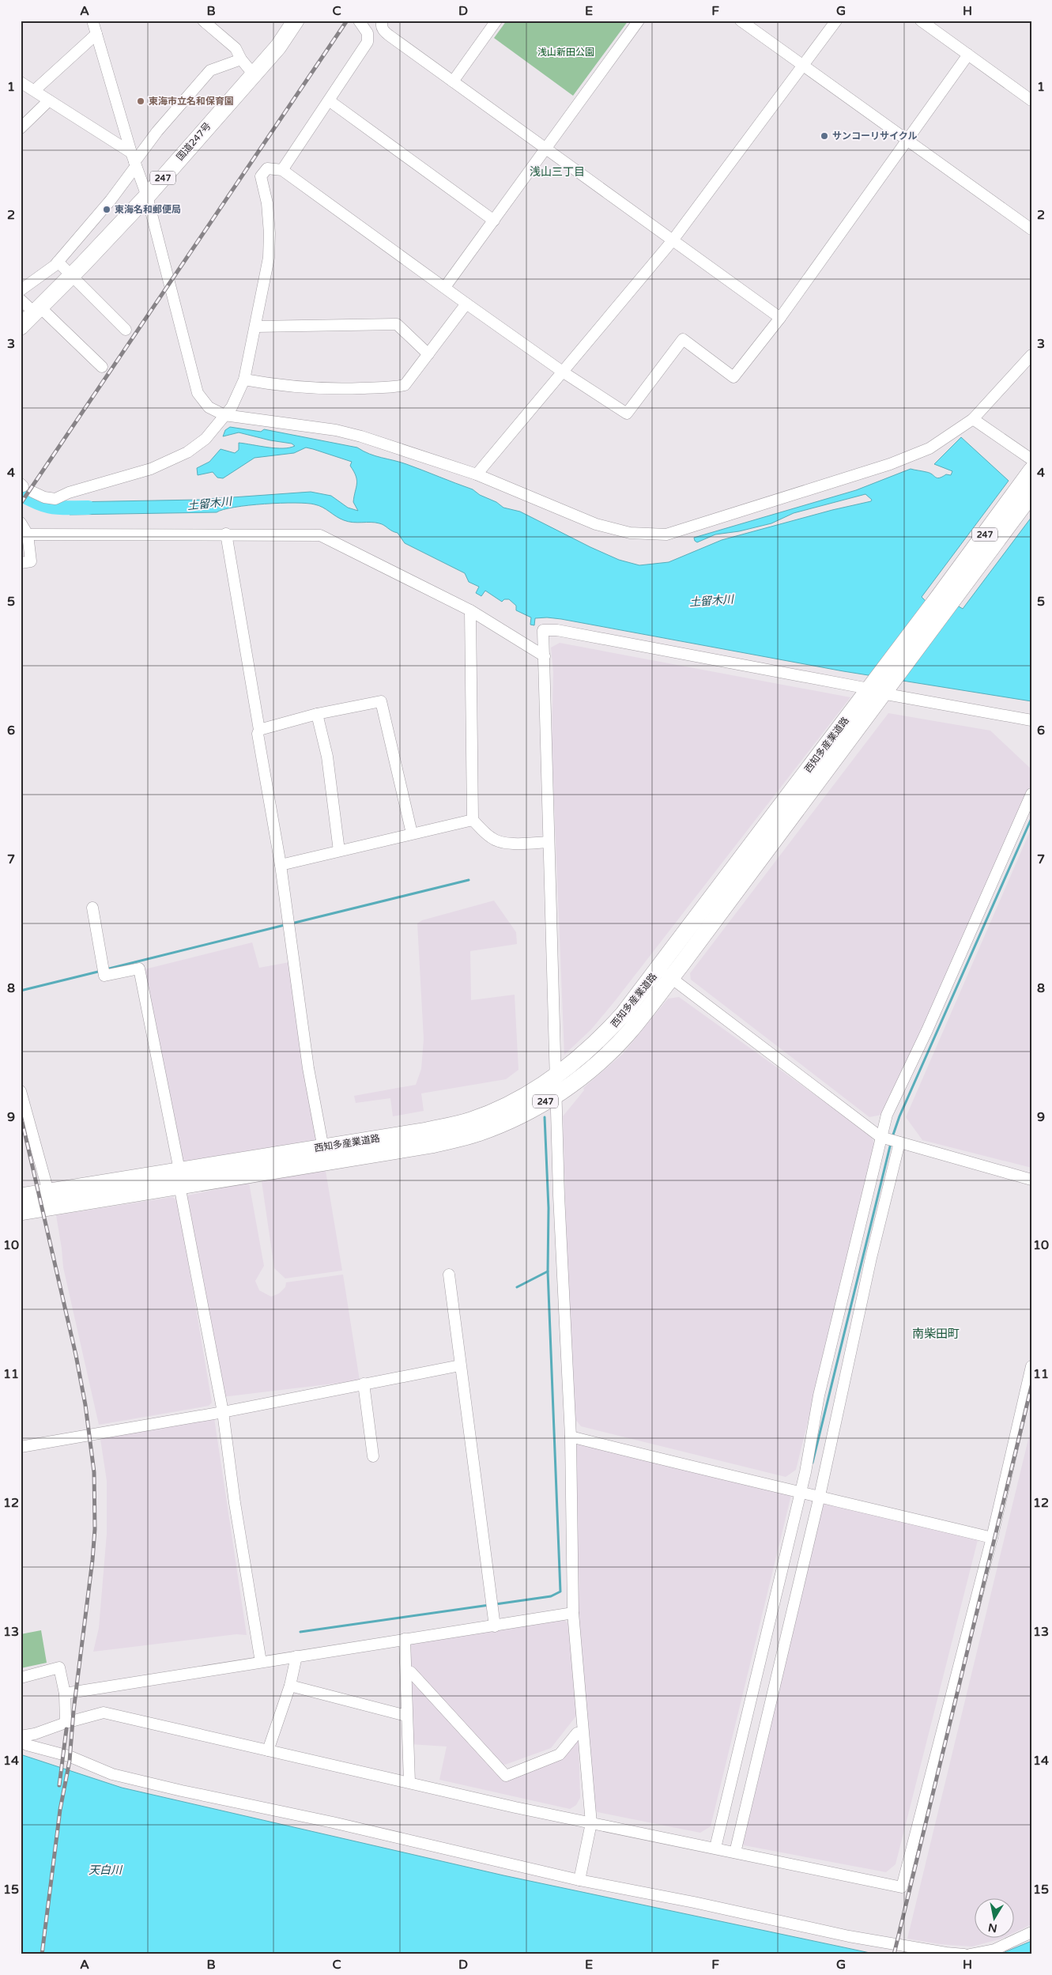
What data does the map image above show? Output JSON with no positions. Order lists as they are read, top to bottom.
{
  "streets": {
    "highway": ["国道247号", "247", "西知多産業道路"]
  },
  "districts": ["浅山三丁目", "南柴田町"],
  "water": ["土留木川", "天白川"],
  "parks": ["浅山新田公園"],
  "places": ["東海市立名和保育園", "サンコーリサイクル", "東海名和郵便局"],
  "north": "bottom",
  "grid": {
    "columns": [
      "A",
      "B",
      "C",
      "D",
      "E",
      "F",
      "G",
      "H"
    ],
    "rows": [
      "1",
      "2",
      "3",
      "4",
      "5",
      "6",
      "7",
      "8",
      "9",
      "10",
      "11",
      "12",
      "13",
      "14",
      "15"
    ]
  }
}
